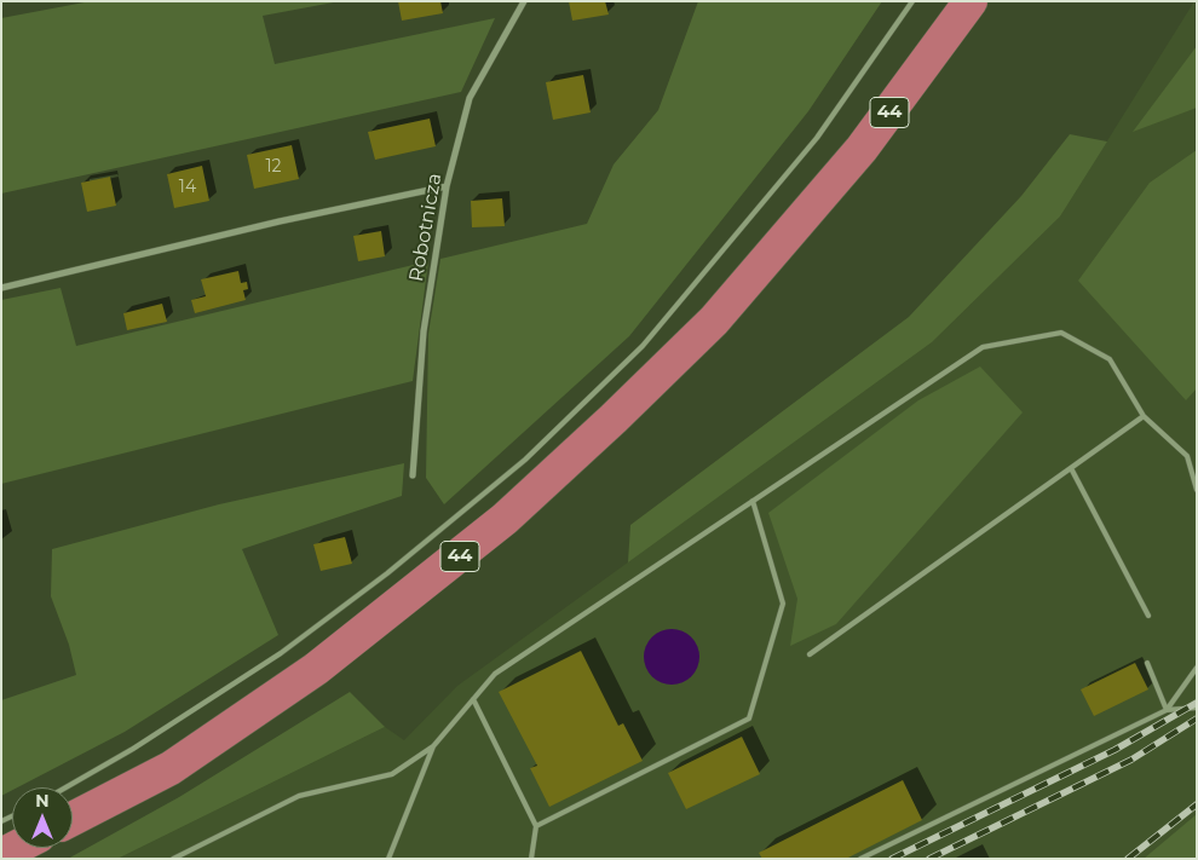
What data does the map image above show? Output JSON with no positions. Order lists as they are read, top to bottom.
{
  "streets": {
    "main road": ["44"],
    "street": ["Robotnicza"]
  },
  "house_numbers": ["12", "14"],
  "north": "top"
}
